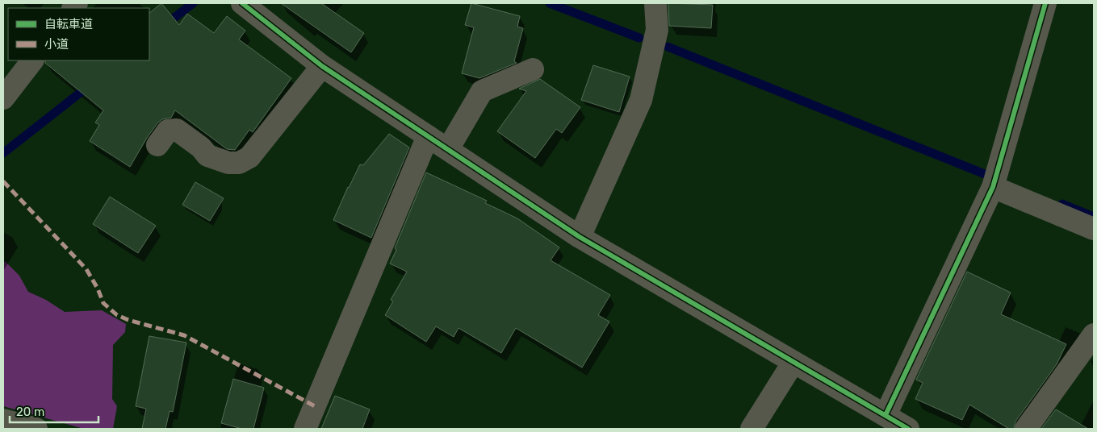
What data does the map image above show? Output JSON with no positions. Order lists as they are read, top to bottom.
{
  "legend": ["自転車道", "小道"],
  "scale_bar": "20 m"
}
